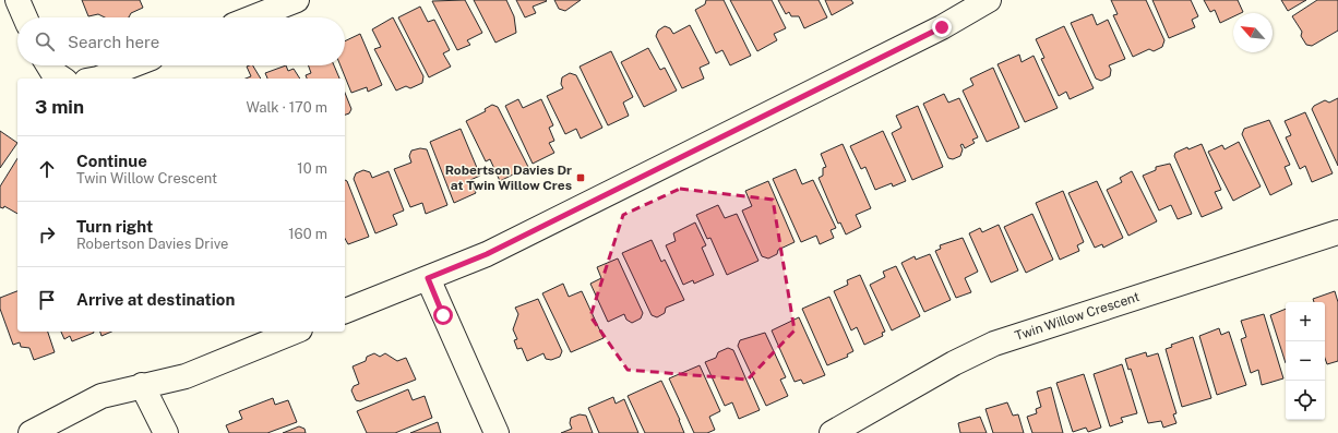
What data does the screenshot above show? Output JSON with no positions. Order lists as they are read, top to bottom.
{
  "streets": {
    "street": ["Twin Willow Crescent"]
  },
  "places": {
    "transit": ["Robertson Davies Dr at Twin Willow Cres"]
  },
  "north": "top left",
  "page": {
    "search": "Search here",
    "heading": ["3 min", "Walk · 170 m"],
    "list": [
      ["Continue", "Twin Willow Crescent", "10 m"],
      ["Turn right", "Robertson Davies Drive", "160 m"],
      "Arrive at destination"
    ],
    "map_buttons": ["+", "−"]
  }
}
